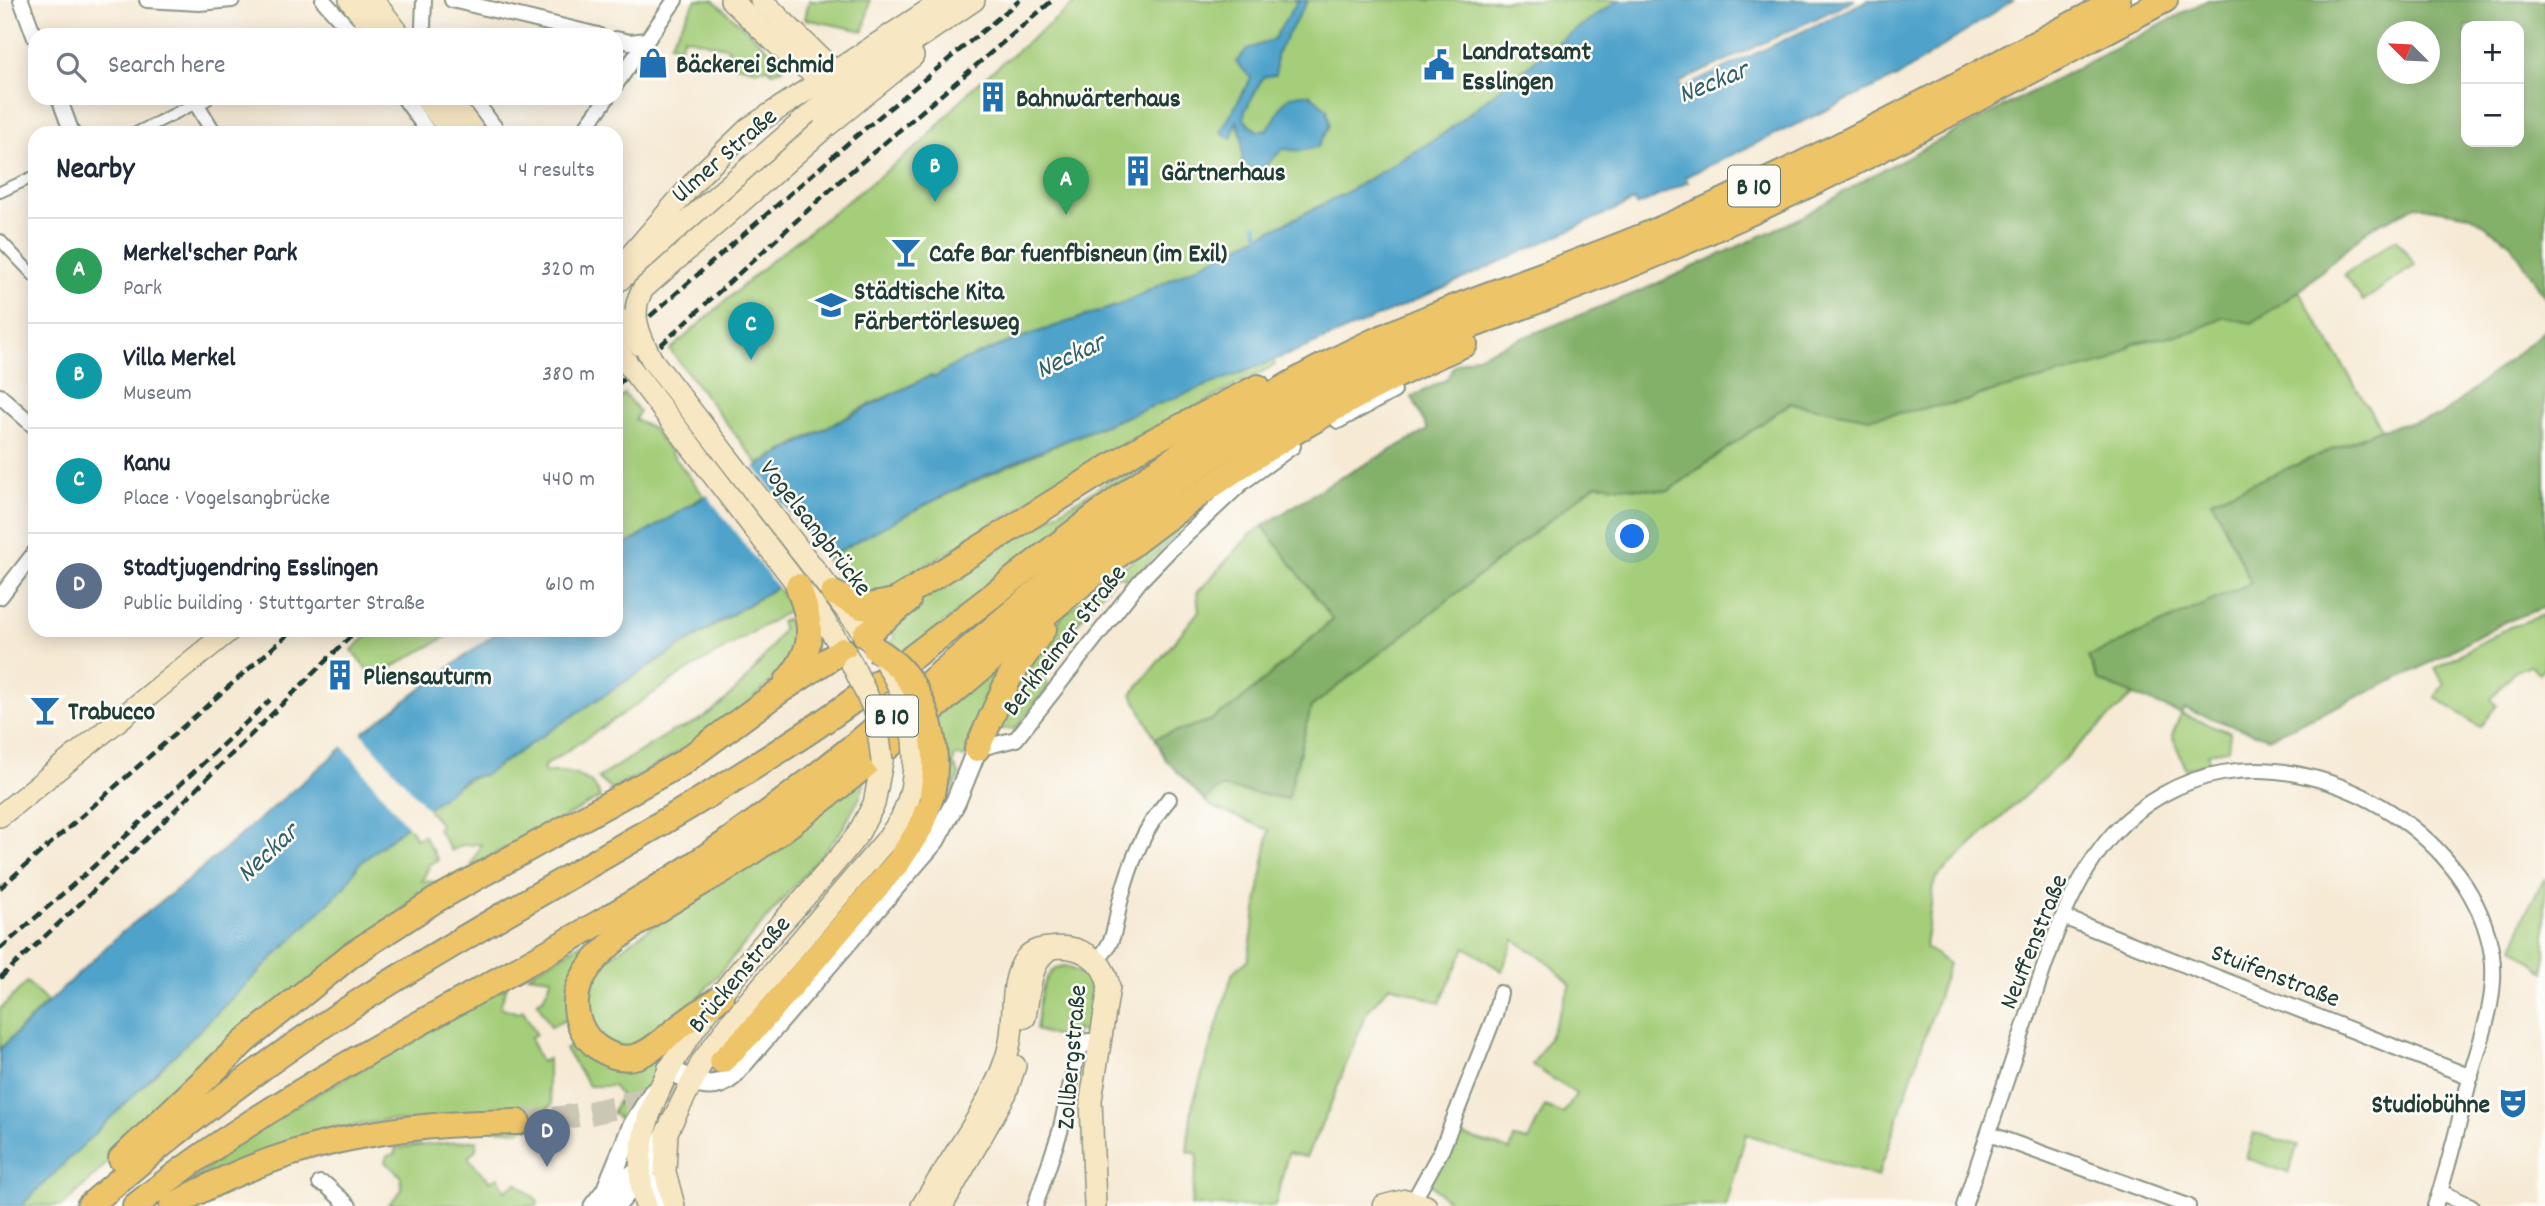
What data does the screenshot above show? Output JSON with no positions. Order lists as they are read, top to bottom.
{
  "streets": {
    "highway": ["B 10"],
    "main road": [
      "Ulmer Straße",
      "Vogelsangbrücke",
      "Brückenstraße",
      "Zollbergstraße"
    ],
    "street": ["Berkheimer Straße", "Neuffenstraße", "Stuifenstraße"]
  },
  "crossings": [
    ["Vogelsangbrücke", "Brückenstraße"],
    ["Neuffenstraße", "Stuifenstraße"]
  ],
  "water": ["Neckar"],
  "places": {
    "shop": ["Bäckerei Schmid"],
    "public building": ["Landratsamt Esslingen"],
    "building": ["Bahnwärterhaus", "Gärtnerhaus", "Pliensauturm"],
    "bar": ["Cafe Bar fuenfbisneun (im Exil)", "Trabucco"],
    "school or university": ["Städtische Kita Färbertörlesweg"],
    "theatre": ["Studiobühne"]
  },
  "north": "top left",
  "page": {
    "map_buttons": ["+", "−"],
    "search": "Search here",
    "heading": ["Nearby", "4 results"],
    "pins": [
      "B",
      "A",
      "C",
      "D"
    ],
    "list": [
      {
        "mark": "A",
        "name": "Merkel'scher Park",
        "note": "Park",
        "value": "320 m"
      },
      {
        "mark": "B",
        "name": "Villa Merkel",
        "note": "Museum",
        "value": "380 m"
      },
      {
        "mark": "C",
        "name": "Kanu",
        "note": "Place · Vogelsangbrücke",
        "value": "440 m"
      },
      {
        "mark": "D",
        "name": "Stadtjugendring Esslingen",
        "note": "Public building · Stuttgarter Straße",
        "value": "610 m"
      }
    ]
  }
}
